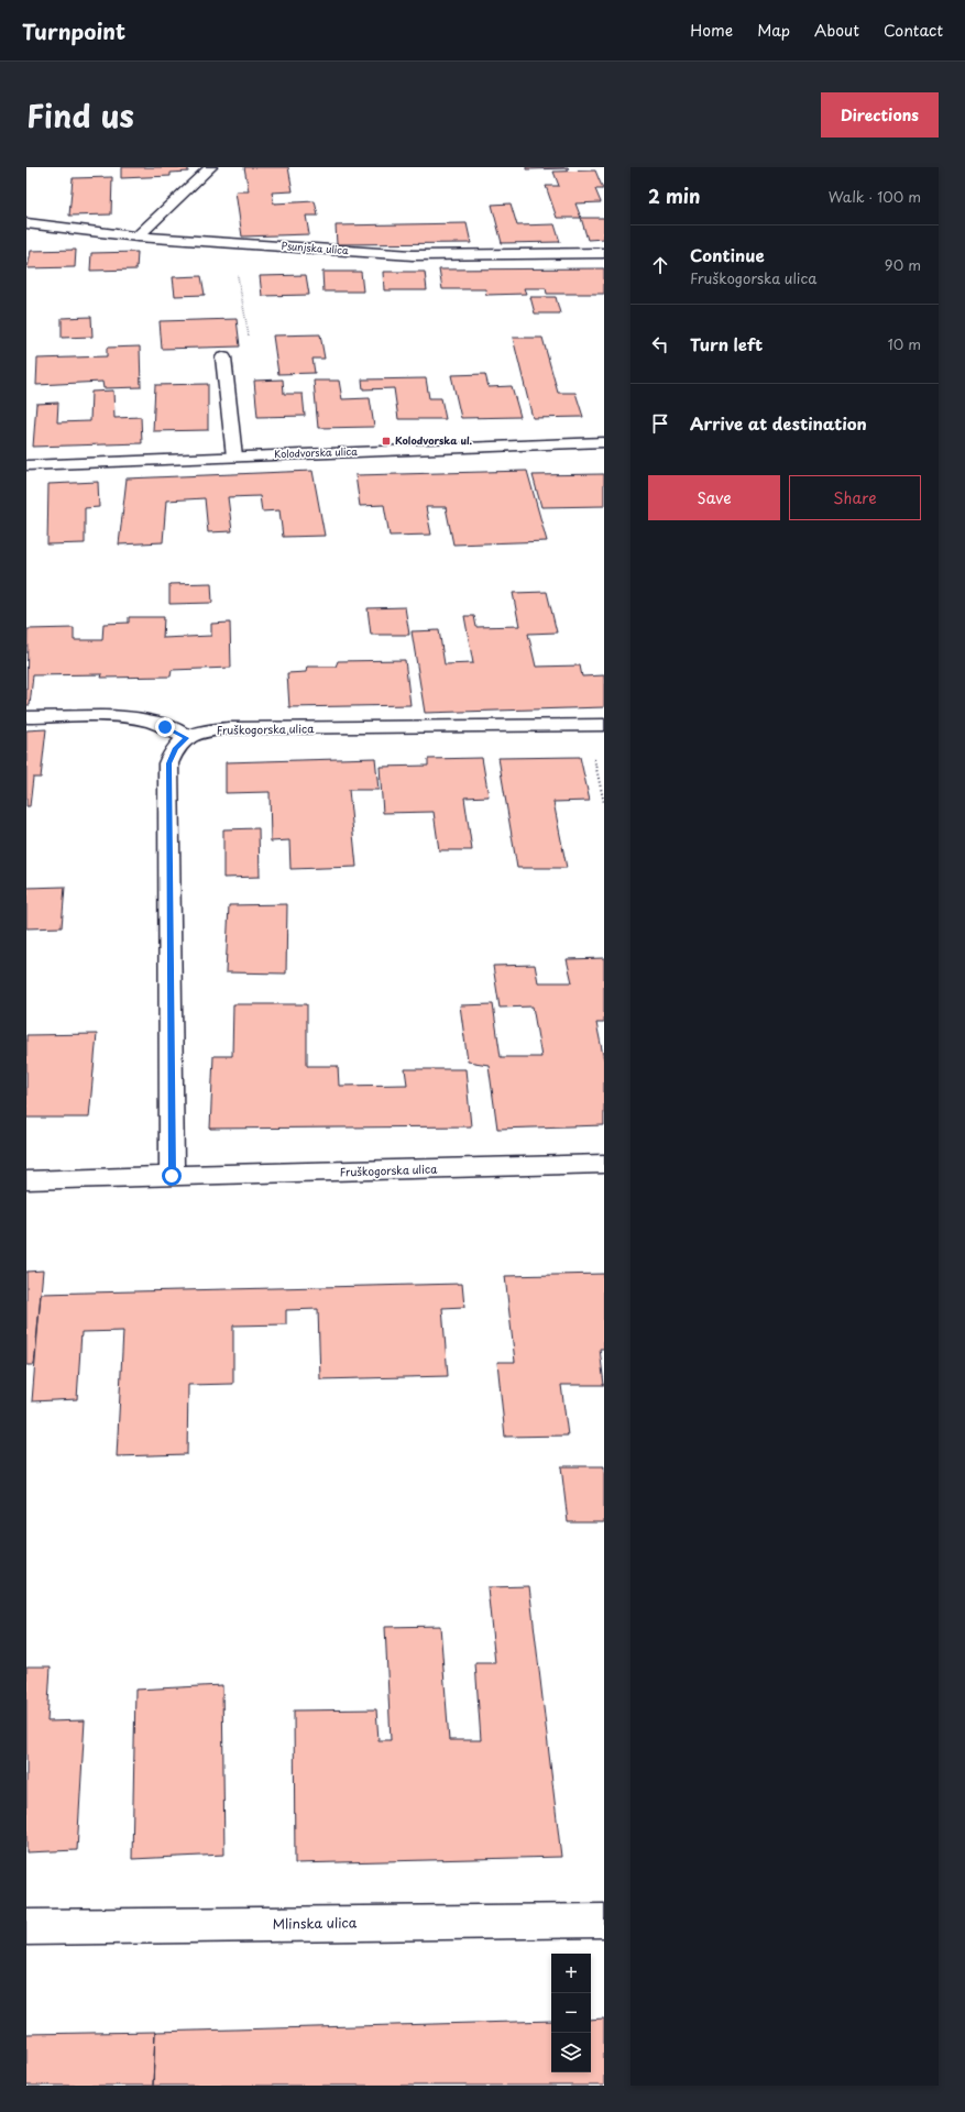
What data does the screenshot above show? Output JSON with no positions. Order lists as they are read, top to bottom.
{
  "streets": {
    "street": [
      "Psunjska ulica",
      "Kolodvorska ulica",
      "Fruškogorska ulica",
      "Mlinska ulica"
    ]
  },
  "places": {
    "transit": ["Kolodvorska ul."]
  },
  "page": {
    "header": "Turnpoint",
    "nav": [
      "Home",
      "Map",
      "About",
      "Contact"
    ],
    "title": "Find us",
    "buttons": [
      "Directions",
      ["Save", "Share"]
    ],
    "heading": ["2 min", "Walk · 100 m"],
    "list": [
      ["Continue", "Fruškogorska ulica", "90 m"],
      ["Turn left", "10 m"],
      "Arrive at destination"
    ],
    "map_buttons": ["+", "−"]
  }
}
